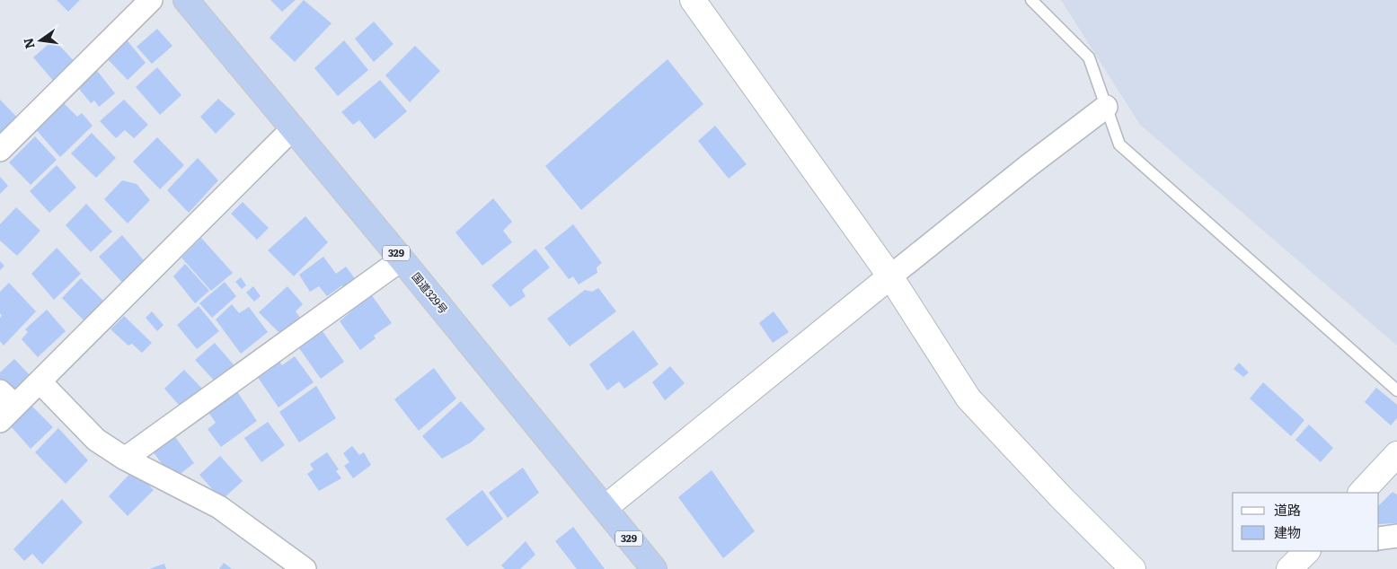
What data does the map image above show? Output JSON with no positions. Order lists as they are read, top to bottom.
{
  "streets": {
    "highway": ["329", "国道329号"]
  },
  "legend": ["道路", "建物"],
  "north": "left"
}
